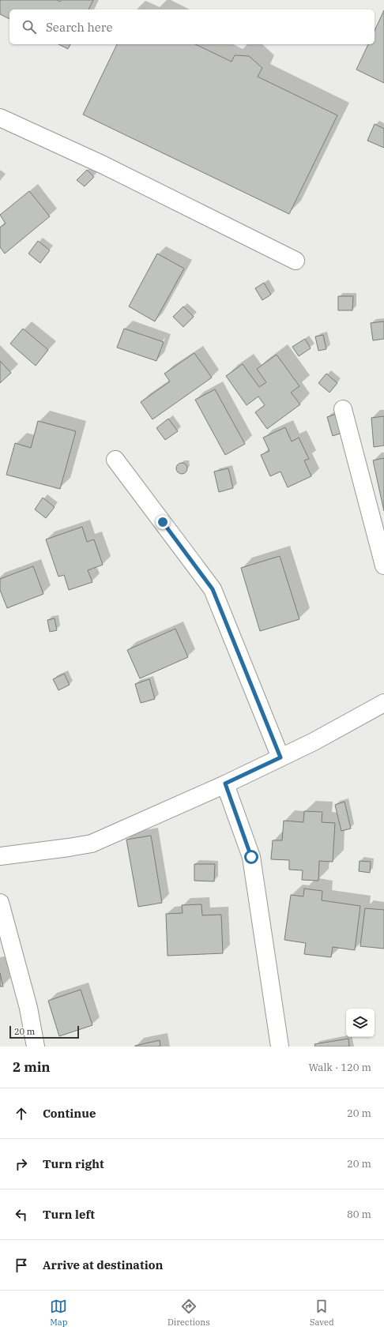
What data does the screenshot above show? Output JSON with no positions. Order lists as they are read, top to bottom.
{
  "scale_bar": "20 m",
  "page": {
    "search": "Search here",
    "scale": "20 m",
    "heading": ["2 min", "Walk · 120 m"],
    "list": [
      ["Continue", "20 m"],
      ["Turn right", "20 m"],
      ["Turn left", "80 m"],
      "Arrive at destination"
    ],
    "nav": ["Map", "Directions", "Saved"]
  }
}
